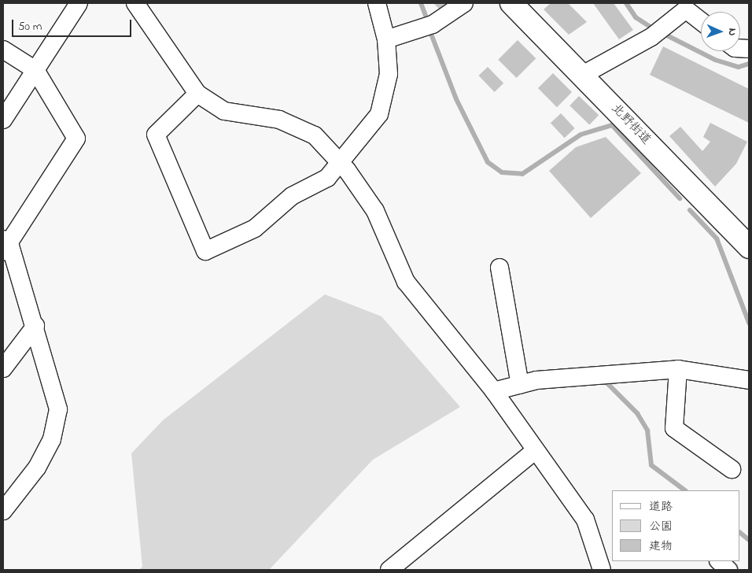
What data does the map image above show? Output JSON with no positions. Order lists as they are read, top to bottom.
{
  "streets": {
    "main road": ["北野街道"]
  },
  "legend": ["道路", "公園", "建物"],
  "scale_bar": "50 m",
  "north": "right"
}
